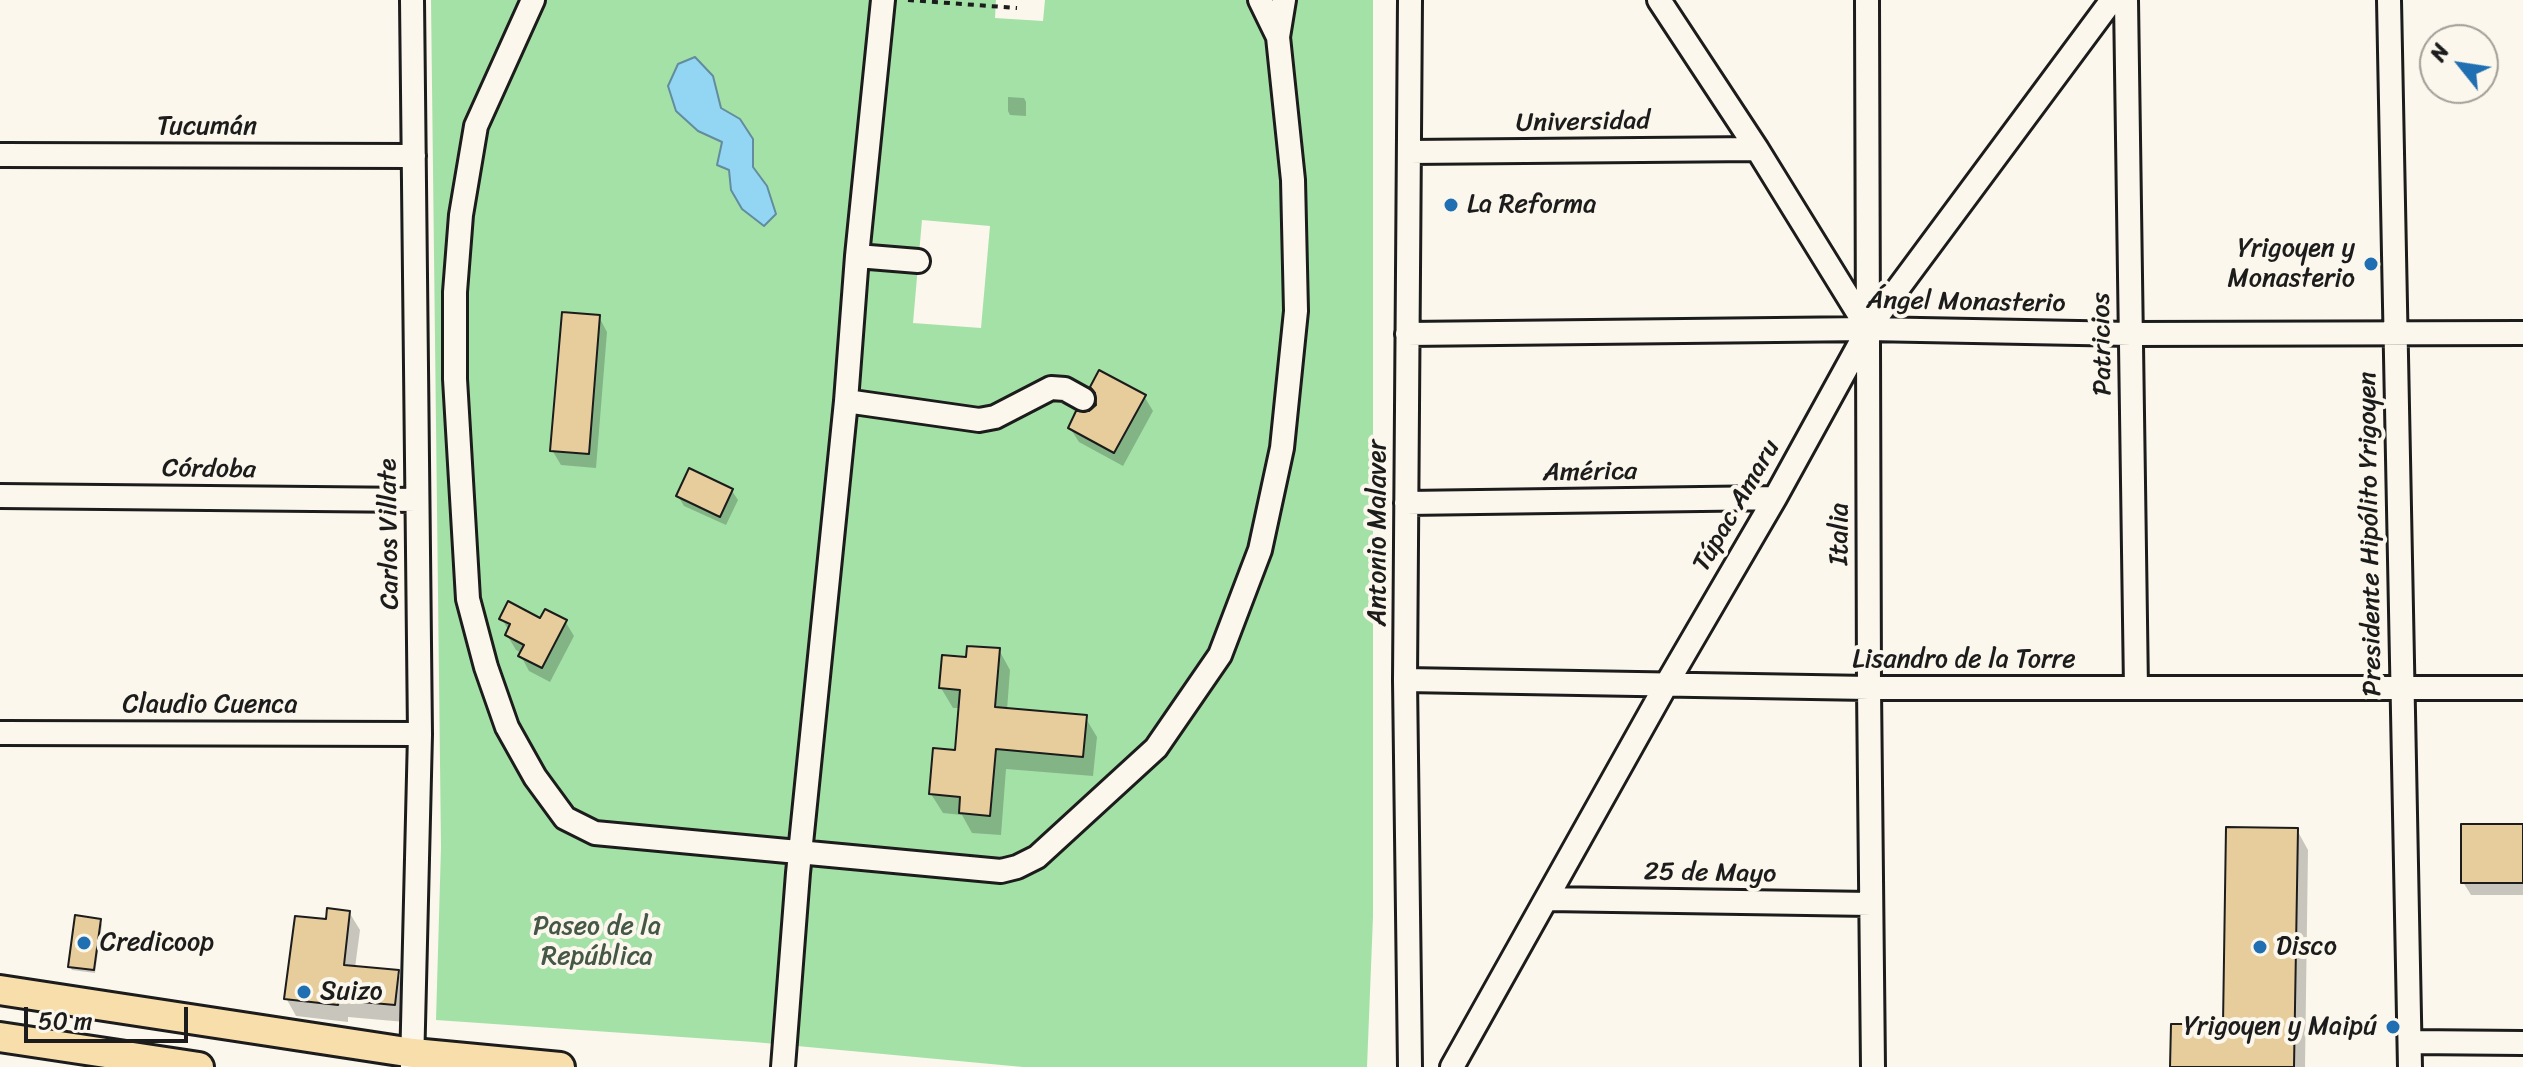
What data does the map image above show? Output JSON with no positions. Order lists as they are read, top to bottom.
{
  "streets": {
    "street": [
      "Universidad",
      "Tucumán",
      "Ángel Monasterio",
      "Patricios",
      "Córdoba",
      "América",
      "Túpac Amaru",
      "Antonio Malaver",
      "Carlos Villate",
      "Italia",
      "Presidente Hipólito Yrigoyen",
      "Lisandro de la Torre",
      "Claudio Cuenca",
      "25 de Mayo"
    ]
  },
  "crossings": [
    ["Universidad", "Antonio Malaver"],
    ["Tucumán", "Carlos Villate"],
    ["Ángel Monasterio", "Patricios"],
    ["Ángel Monasterio", "Túpac Amaru"],
    ["Ángel Monasterio", "Antonio Malaver"],
    ["Ángel Monasterio", "Italia"],
    ["Ángel Monasterio", "Presidente Hipólito Yrigoyen"],
    ["Patricios", "Lisandro de la Torre"],
    ["Córdoba", "Carlos Villate"],
    ["América", "Túpac Amaru"],
    ["América", "Antonio Malaver"],
    ["Túpac Amaru", "Italia"],
    ["Túpac Amaru", "Lisandro de la Torre"],
    ["Túpac Amaru", "25 de Mayo"],
    ["Antonio Malaver", "Lisandro de la Torre"],
    ["Carlos Villate", "Claudio Cuenca"],
    ["Italia", "Lisandro de la Torre"],
    ["Italia", "25 de Mayo"],
    ["Presidente Hipólito Yrigoyen", "Lisandro de la Torre"]
  ],
  "parks": ["Paseo de la República"],
  "places": [
    "La Reforma",
    "Yrigoyen y Monasterio",
    "Credicoop",
    "Disco",
    "Suizo",
    "Yrigoyen y Maipú"
  ],
  "scale_bar": "50 m",
  "north": "top left"
}
